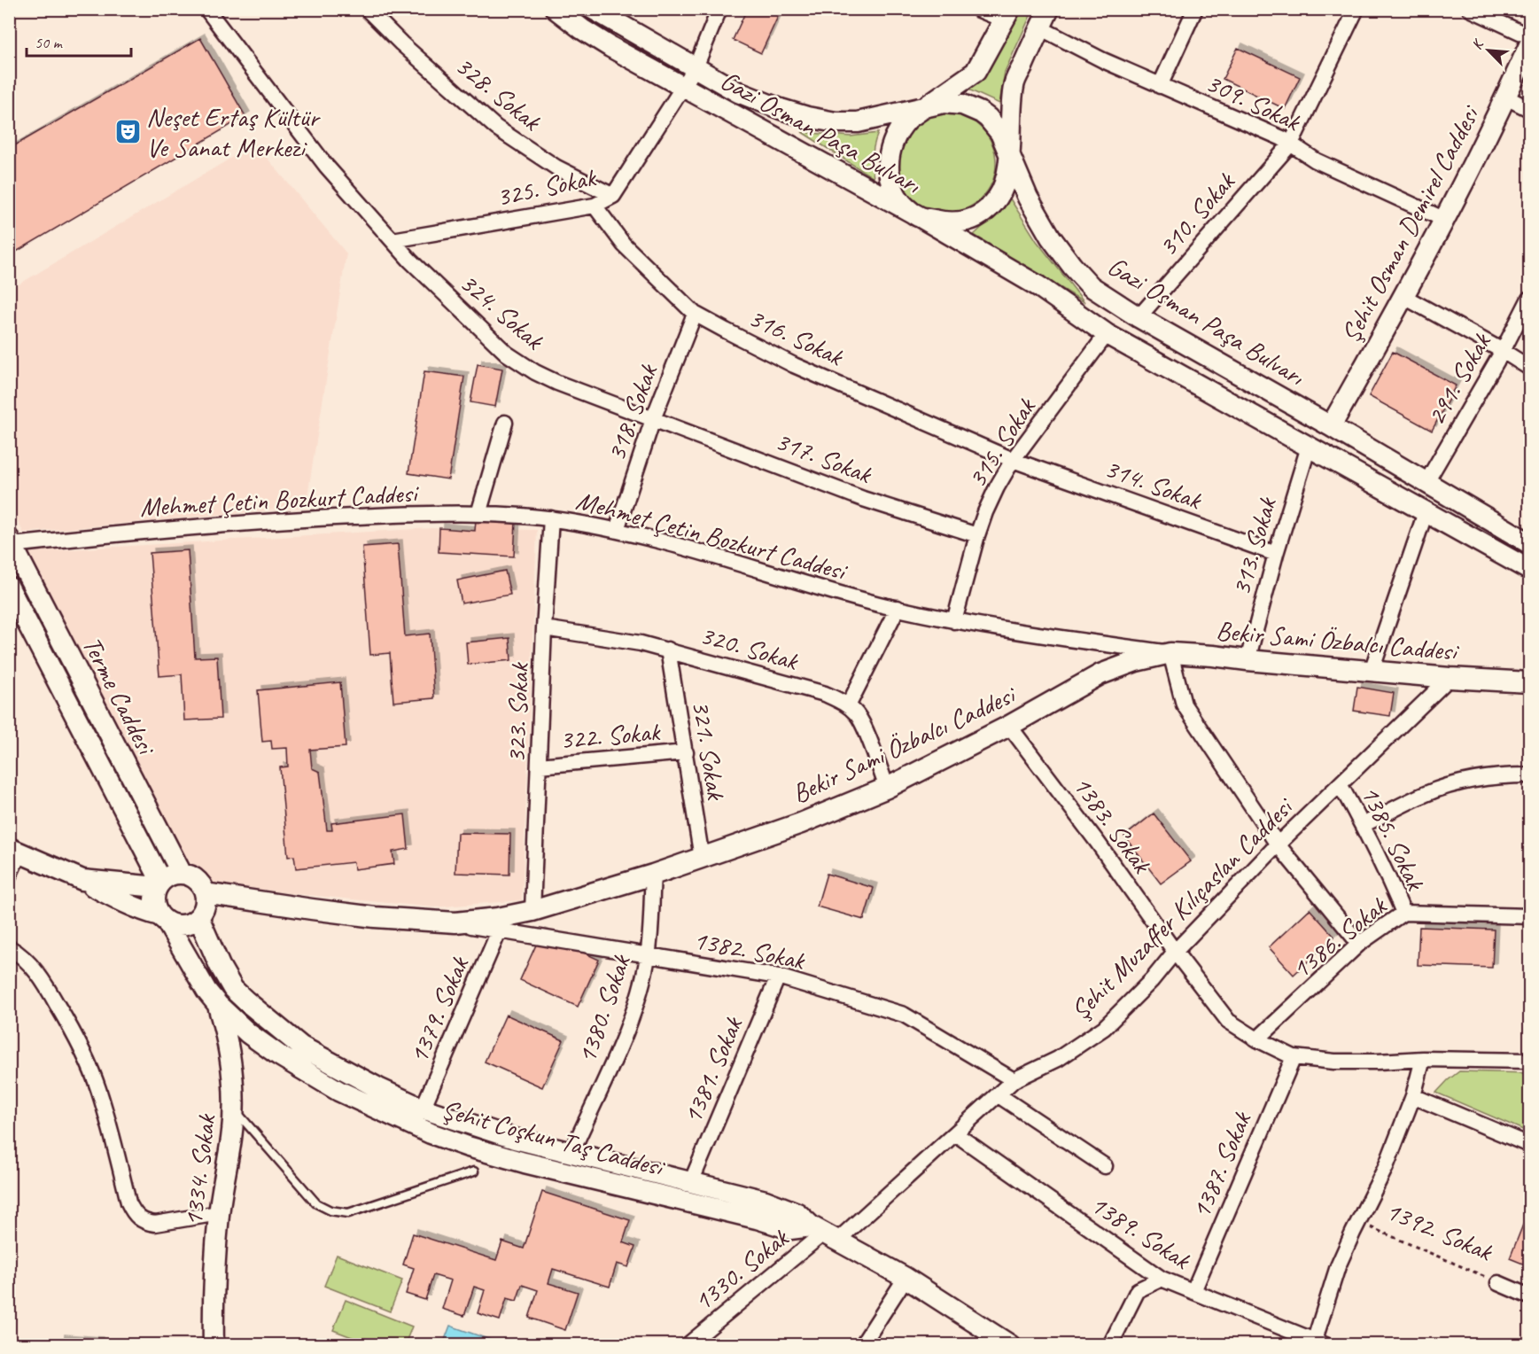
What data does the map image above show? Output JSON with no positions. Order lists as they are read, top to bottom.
{
  "streets": {
    "street": [
      "328. Sokak",
      "309. Sokak",
      "Gazi Osman Paşa Bulvarı",
      "325. Sokak",
      "310. Sokak",
      "Şehit Osman Demirel Caddesi",
      "324. Sokak",
      "316. Sokak",
      "291. Sokak",
      "318. Sokak",
      "315. Sokak",
      "317. Sokak",
      "314. Sokak",
      "Mehmet Çetin Bozkurt Caddesi",
      "313. Sokak",
      "Bekir Sami Özbalcı Caddesi",
      "320. Sokak",
      "Terme Caddesi",
      "323. Sokak",
      "322. Sokak",
      "321. Sokak",
      "1383. Sokak",
      "1385. Sokak",
      "Şehit Muzaffer Kılıçaslan Caddesi",
      "1386. Sokak",
      "1382. Sokak",
      "1380. Sokak",
      "1379. Sokak",
      "1381. Sokak",
      "Şehit Coşkun Taş Caddesi",
      "1387. Sokak",
      "1334. Sokak",
      "1392. Sokak",
      "1389. Sokak",
      "1330. Sokak"
    ]
  },
  "crossings": [
    ["328. Sokak", "325. Sokak"],
    ["309. Sokak", "310. Sokak"],
    ["309. Sokak", "Şehit Osman Demirel Caddesi"],
    ["Gazi Osman Paşa Bulvarı", "325. Sokak"],
    ["Gazi Osman Paşa Bulvarı", "310. Sokak"],
    ["Gazi Osman Paşa Bulvarı", "Şehit Osman Demirel Caddesi"],
    ["Gazi Osman Paşa Bulvarı", "291. Sokak"],
    ["Gazi Osman Paşa Bulvarı", "315. Sokak"],
    ["Gazi Osman Paşa Bulvarı", "313. Sokak"],
    ["325. Sokak", "324. Sokak"],
    ["325. Sokak", "316. Sokak"],
    ["324. Sokak", "318. Sokak"],
    ["324. Sokak", "317. Sokak"],
    ["316. Sokak", "318. Sokak"],
    ["316. Sokak", "315. Sokak"],
    ["316. Sokak", "314. Sokak"],
    ["318. Sokak", "317. Sokak"],
    ["318. Sokak", "Mehmet Çetin Bozkurt Caddesi"],
    ["315. Sokak", "317. Sokak"],
    ["315. Sokak", "314. Sokak"],
    ["315. Sokak", "Mehmet Çetin Bozkurt Caddesi"],
    ["314. Sokak", "313. Sokak"],
    ["Mehmet Çetin Bozkurt Caddesi", "Bekir Sami Özbalcı Caddesi"],
    ["Mehmet Çetin Bozkurt Caddesi", "Terme Caddesi"],
    ["Mehmet Çetin Bozkurt Caddesi", "323. Sokak"],
    ["313. Sokak", "Bekir Sami Özbalcı Caddesi"],
    ["Bekir Sami Özbalcı Caddesi", "320. Sokak"],
    ["Bekir Sami Özbalcı Caddesi", "Terme Caddesi"],
    ["Bekir Sami Özbalcı Caddesi", "323. Sokak"],
    ["Bekir Sami Özbalcı Caddesi", "321. Sokak"],
    ["Bekir Sami Özbalcı Caddesi", "1383. Sokak"],
    ["Bekir Sami Özbalcı Caddesi", "Şehit Muzaffer Kılıçaslan Caddesi"],
    ["Bekir Sami Özbalcı Caddesi", "1382. Sokak"],
    ["Bekir Sami Özbalcı Caddesi", "1380. Sokak"],
    ["Bekir Sami Özbalcı Caddesi", "Şehit Coşkun Taş Caddesi"],
    ["320. Sokak", "323. Sokak"],
    ["320. Sokak", "321. Sokak"],
    ["Terme Caddesi", "Şehit Coşkun Taş Caddesi"],
    ["323. Sokak", "322. Sokak"],
    ["322. Sokak", "321. Sokak"],
    ["1383. Sokak", "Şehit Muzaffer Kılıçaslan Caddesi"],
    ["1383. Sokak", "1386. Sokak"],
    ["1383. Sokak", "1387. Sokak"],
    ["1385. Sokak", "Şehit Muzaffer Kılıçaslan Caddesi"],
    ["1385. Sokak", "1386. Sokak"],
    ["Şehit Muzaffer Kılıçaslan Caddesi", "1382. Sokak"],
    ["Şehit Muzaffer Kılıçaslan Caddesi", "Şehit Coşkun Taş Caddesi"],
    ["Şehit Muzaffer Kılıçaslan Caddesi", "1389. Sokak"],
    ["Şehit Muzaffer Kılıçaslan Caddesi", "1330. Sokak"],
    ["1382. Sokak", "1380. Sokak"],
    ["1382. Sokak", "1379. Sokak"],
    ["1382. Sokak", "1381. Sokak"],
    ["1380. Sokak", "Şehit Coşkun Taş Caddesi"],
    ["1379. Sokak", "Şehit Coşkun Taş Caddesi"],
    ["1381. Sokak", "Şehit Coşkun Taş Caddesi"],
    ["Şehit Coşkun Taş Caddesi", "1334. Sokak"],
    ["Şehit Coşkun Taş Caddesi", "1330. Sokak"],
    ["1387. Sokak", "1389. Sokak"]
  ],
  "places": {
    "theatre": ["Neşet Ertaş Kültür Ve Sanat Merkezi"]
  },
  "scale_bar": "50 m",
  "north": "top left"
}
